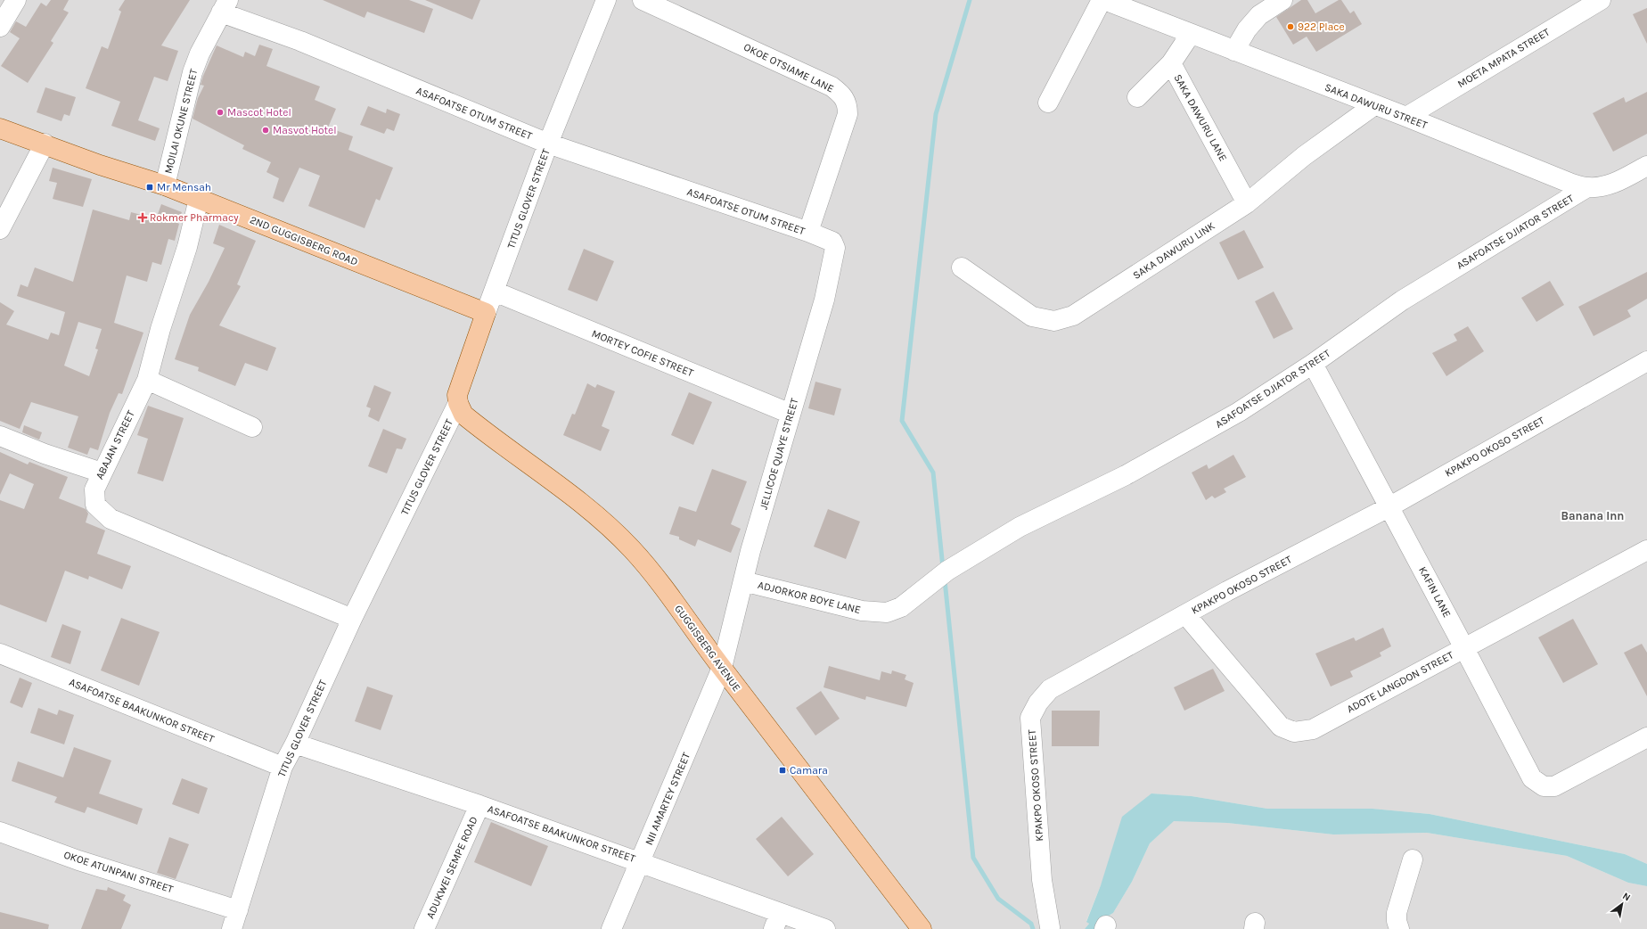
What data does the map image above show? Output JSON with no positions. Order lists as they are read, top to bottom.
{
  "streets": {
    "main road": ["TITUS GLOVER STREET", "2ND GUGGISBERG ROAD", "GUGGISBERG AVENUE"],
    "street": [
      "MOETA MPATA STREET",
      "OKOE OTSIAME LANE",
      "SAKA DAWURU STREET",
      "ASAFOATSE OTUM STREET",
      "SAKA DAWURU LANE",
      "MOILAI OKUNE STREET",
      "ASAFOATSE DJIATOR STREET",
      "SAKA DAWURU LINK",
      "MORTEY COFIE STREET",
      "ABAJAN STREET",
      "KPAKPO OKOSO STREET",
      "JELLICOE QUAYE STREET",
      "KAFIN LANE",
      "ADJORKOR BOYE LANE",
      "ADOTE LANGDON STREET",
      "ASAFOATSE BAAKUNKOR STREET",
      "NII AMARTEY STREET",
      "ADUKWEI SEMPE ROAD",
      "OKOE ATUNPANI STREET"
    ]
  },
  "crossings": [
    ["MOETA MPATA STREET", "SAKA DAWURU STREET"],
    ["OKOE OTSIAME LANE", "ASAFOATSE OTUM STREET"],
    ["SAKA DAWURU STREET", "SAKA DAWURU LANE"],
    ["SAKA DAWURU STREET", "ASAFOATSE DJIATOR STREET"],
    ["SAKA DAWURU STREET", "SAKA DAWURU LINK"],
    ["ASAFOATSE OTUM STREET", "MOILAI OKUNE STREET"],
    ["ASAFOATSE OTUM STREET", "TITUS GLOVER STREET"],
    ["ASAFOATSE OTUM STREET", "JELLICOE QUAYE STREET"],
    ["SAKA DAWURU LANE", "SAKA DAWURU LINK"],
    ["MOILAI OKUNE STREET", "2ND GUGGISBERG ROAD"],
    ["TITUS GLOVER STREET", "2ND GUGGISBERG ROAD"],
    ["TITUS GLOVER STREET", "MORTEY COFIE STREET"],
    ["TITUS GLOVER STREET", "ABAJAN STREET"],
    ["TITUS GLOVER STREET", "GUGGISBERG AVENUE"],
    ["TITUS GLOVER STREET", "ASAFOATSE BAAKUNKOR STREET"],
    ["TITUS GLOVER STREET", "OKOE ATUNPANI STREET"],
    ["ASAFOATSE DJIATOR STREET", "KAFIN LANE"],
    ["ASAFOATSE DJIATOR STREET", "ADJORKOR BOYE LANE"],
    ["2ND GUGGISBERG ROAD", "ABAJAN STREET"],
    ["MORTEY COFIE STREET", "JELLICOE QUAYE STREET"],
    ["KPAKPO OKOSO STREET", "KAFIN LANE"],
    ["KPAKPO OKOSO STREET", "ADOTE LANGDON STREET"],
    ["JELLICOE QUAYE STREET", "ADJORKOR BOYE LANE"],
    ["JELLICOE QUAYE STREET", "GUGGISBERG AVENUE"],
    ["JELLICOE QUAYE STREET", "NII AMARTEY STREET"],
    ["KAFIN LANE", "ADOTE LANGDON STREET"],
    ["GUGGISBERG AVENUE", "NII AMARTEY STREET"],
    ["ASAFOATSE BAAKUNKOR STREET", "NII AMARTEY STREET"],
    ["ASAFOATSE BAAKUNKOR STREET", "ADUKWEI SEMPE ROAD"]
  ],
  "districts": ["Banana Inn"],
  "places": {
    "other": ["922 Place", "Mascot Hotel", "Masvot Hotel"],
    "transit": ["Mr Mensah", "Camara"],
    "health": ["Rokmer Pharmacy"]
  },
  "north": "top right"
}
